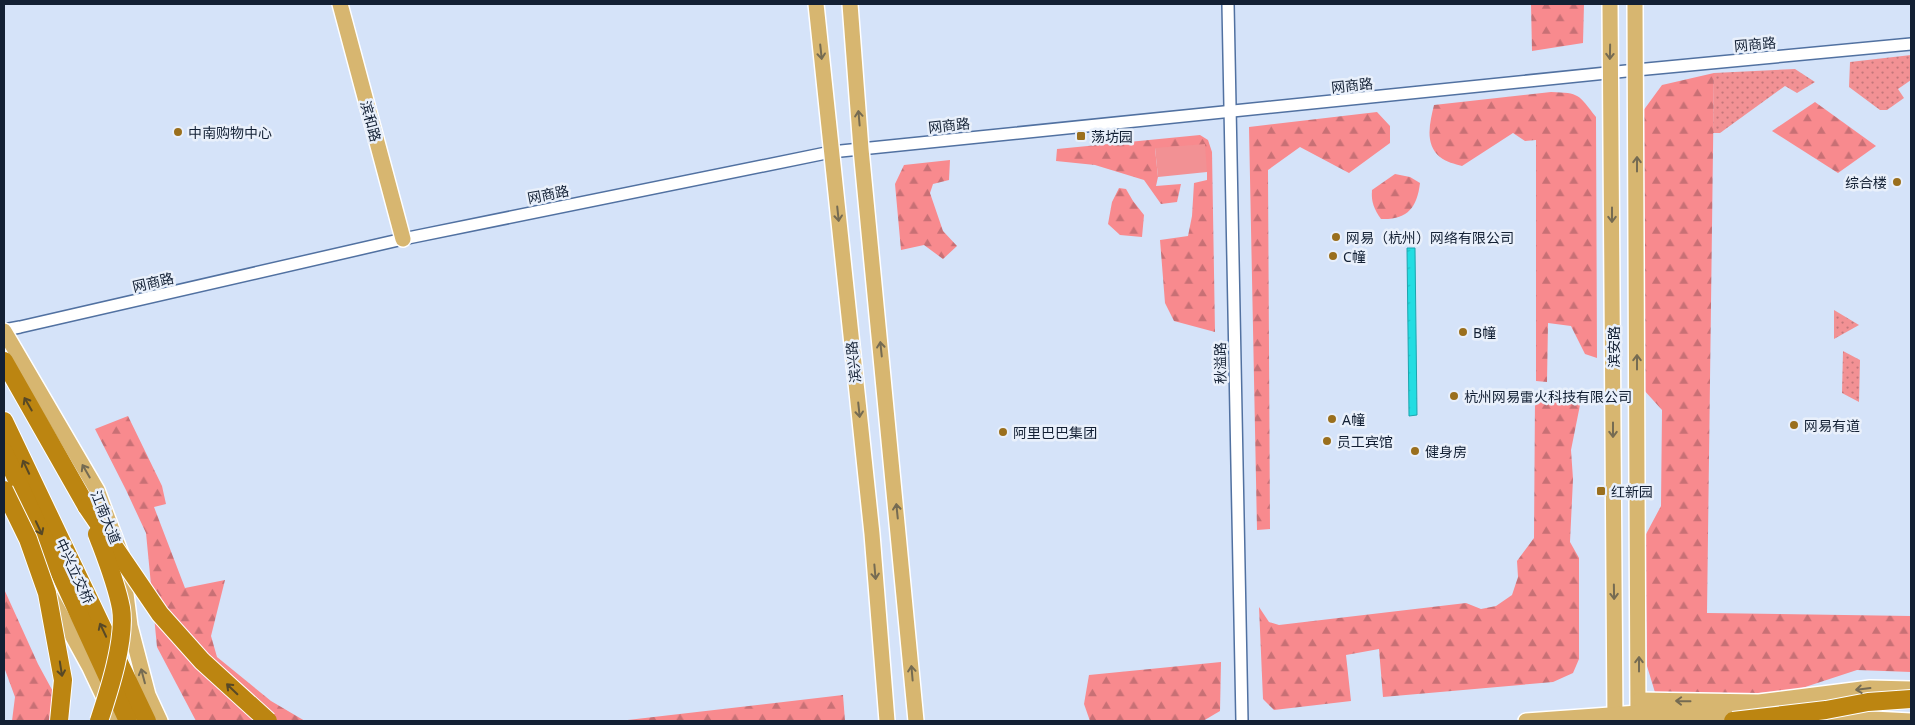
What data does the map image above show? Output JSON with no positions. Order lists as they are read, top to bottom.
{
  "streets": {
    "highway": ["中兴立交桥"],
    "main road": [
      "滨和路",
      "滨安路",
      "滨兴路",
      "江南大道"
    ],
    "street": ["网商路", "秋溢路"]
  },
  "crossings": [
    ["网商路", "滨和路"],
    ["网商路", "滨安路"],
    ["网商路", "滨兴路"],
    ["网商路", "秋溢路"],
    ["网商路", "江南大道"]
  ],
  "places": {
    "other": [
      "中南购物中心",
      "综合楼",
      "网易（杭州）网络有限公司",
      "C幢",
      "B幢",
      "杭州网易雷火科技有限公司",
      "A幢",
      "网易有道",
      "阿里巴巴集团",
      "员工宾馆",
      "健身房"
    ],
    "transit": ["荡坊园", "红新园"]
  }
}
